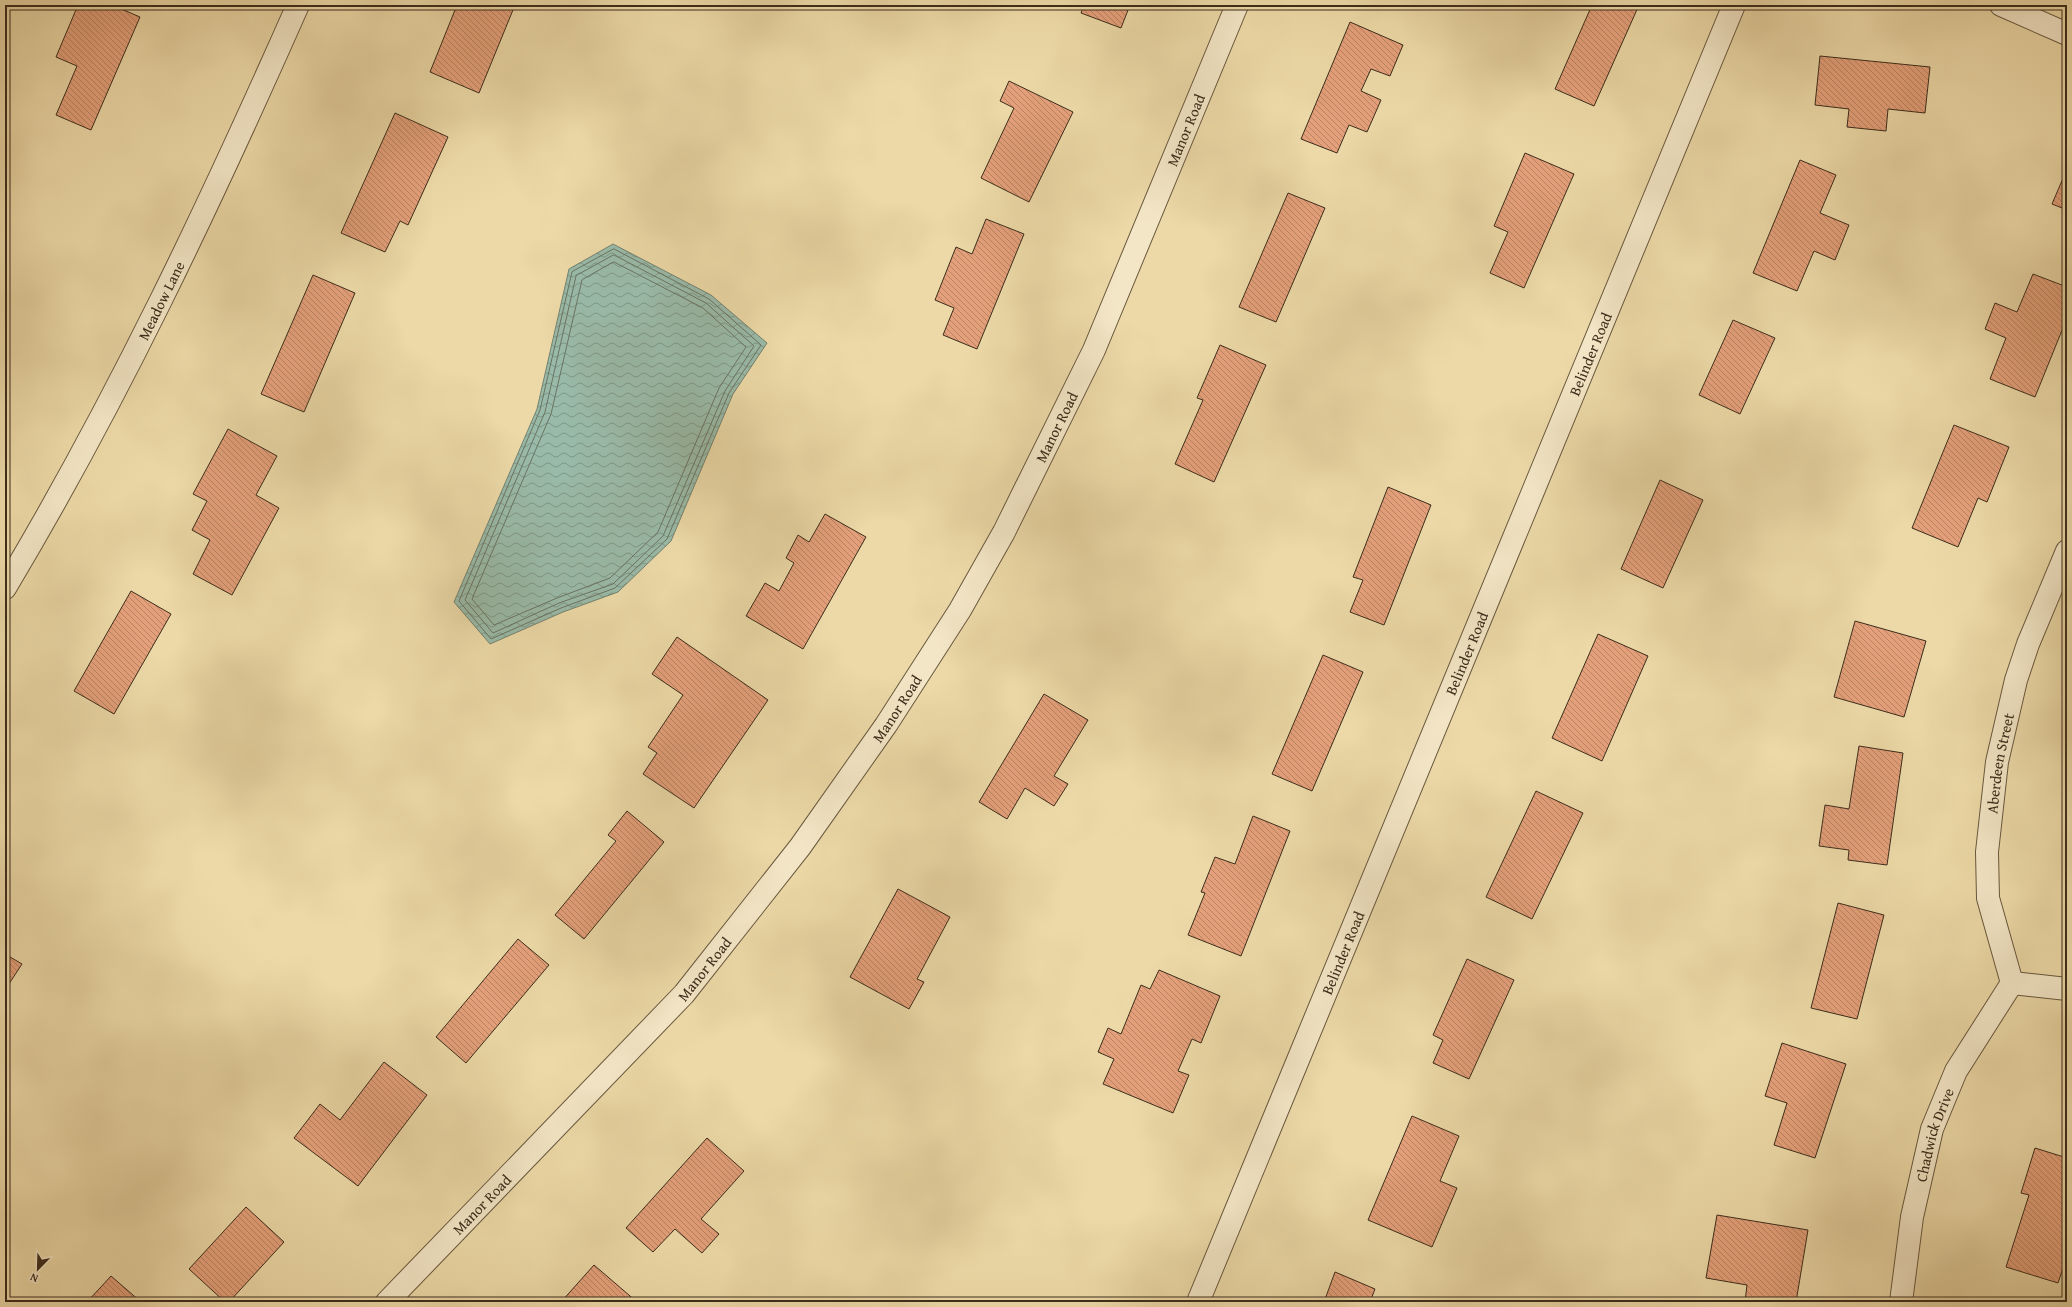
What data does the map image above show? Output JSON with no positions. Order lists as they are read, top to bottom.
{
  "streets": {
    "street": [
      "Manor Road",
      "Meadow Lane",
      "Belinder Road",
      "Aberdeen Street",
      "Chadwick Drive"
    ]
  },
  "crossings": [
    ["Aberdeen Street", "Chadwick Drive"]
  ],
  "north": "bottom left"
}
